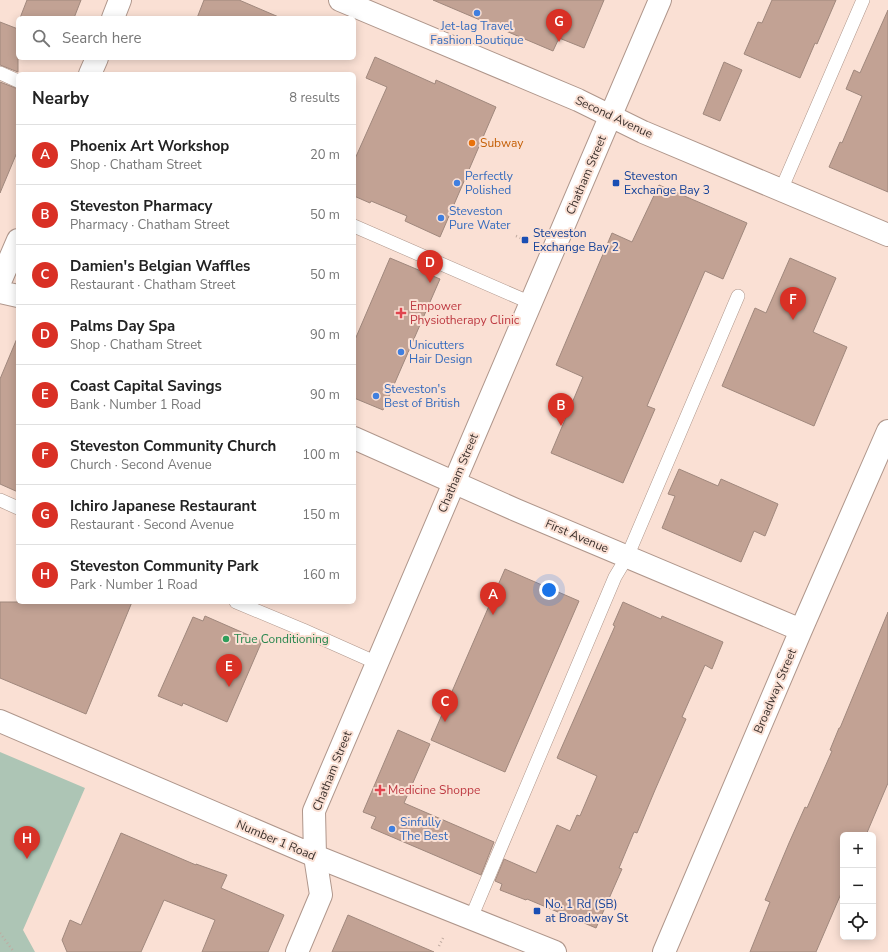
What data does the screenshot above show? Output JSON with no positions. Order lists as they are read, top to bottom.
{
  "streets": {
    "street": [
      "Second Avenue",
      "Chatham Street",
      "First Avenue",
      "Broadway Street",
      "Number 1 Road"
    ]
  },
  "crossings": [
    ["Second Avenue", "Chatham Street"],
    ["Chatham Street", "First Avenue"],
    ["Chatham Street", "Number 1 Road"],
    ["First Avenue", "Broadway Street"]
  ],
  "places": {
    "other": [
      "Jet-lag Travel Fashion Boutique",
      "Subway",
      "Perfectly Polished",
      "Steveston Pure Water",
      "Unicutters Hair Design",
      "Steveston's Best of British",
      "True Conditioning",
      "Sinfully The Best"
    ],
    "transit": ["Steveston Exchange Bay 3", "Steveston Exchange Bay 2", "No. 1 Rd (SB) at Broadway St"],
    "health": ["Empower Physiotherapy Clinic", "Medicine Shoppe"]
  },
  "page": {
    "pins": [
      "G",
      "D",
      "F",
      "B",
      "A",
      "E",
      "C",
      "H"
    ],
    "search": "Search here",
    "heading": ["Nearby", "8 results"],
    "list": [
      {
        "mark": "A",
        "name": "Phoenix Art Workshop",
        "note": "Shop · Chatham Street",
        "value": "20 m"
      },
      {
        "mark": "B",
        "name": "Steveston Pharmacy",
        "note": "Pharmacy · Chatham Street",
        "value": "50 m"
      },
      {
        "mark": "C",
        "name": "Damien's Belgian Waffles",
        "note": "Restaurant · Chatham Street",
        "value": "50 m"
      },
      {
        "mark": "D",
        "name": "Palms Day Spa",
        "note": "Shop · Chatham Street",
        "value": "90 m"
      },
      {
        "mark": "E",
        "name": "Coast Capital Savings",
        "note": "Bank · Number 1 Road",
        "value": "90 m"
      },
      {
        "mark": "F",
        "name": "Steveston Community Church",
        "note": "Church · Second Avenue",
        "value": "100 m"
      },
      {
        "mark": "G",
        "name": "Ichiro Japanese Restaurant",
        "note": "Restaurant · Second Avenue",
        "value": "150 m"
      },
      {
        "mark": "H",
        "name": "Steveston Community Park",
        "note": "Park · Number 1 Road",
        "value": "160 m"
      }
    ],
    "map_buttons": ["+", "−"]
  }
}
